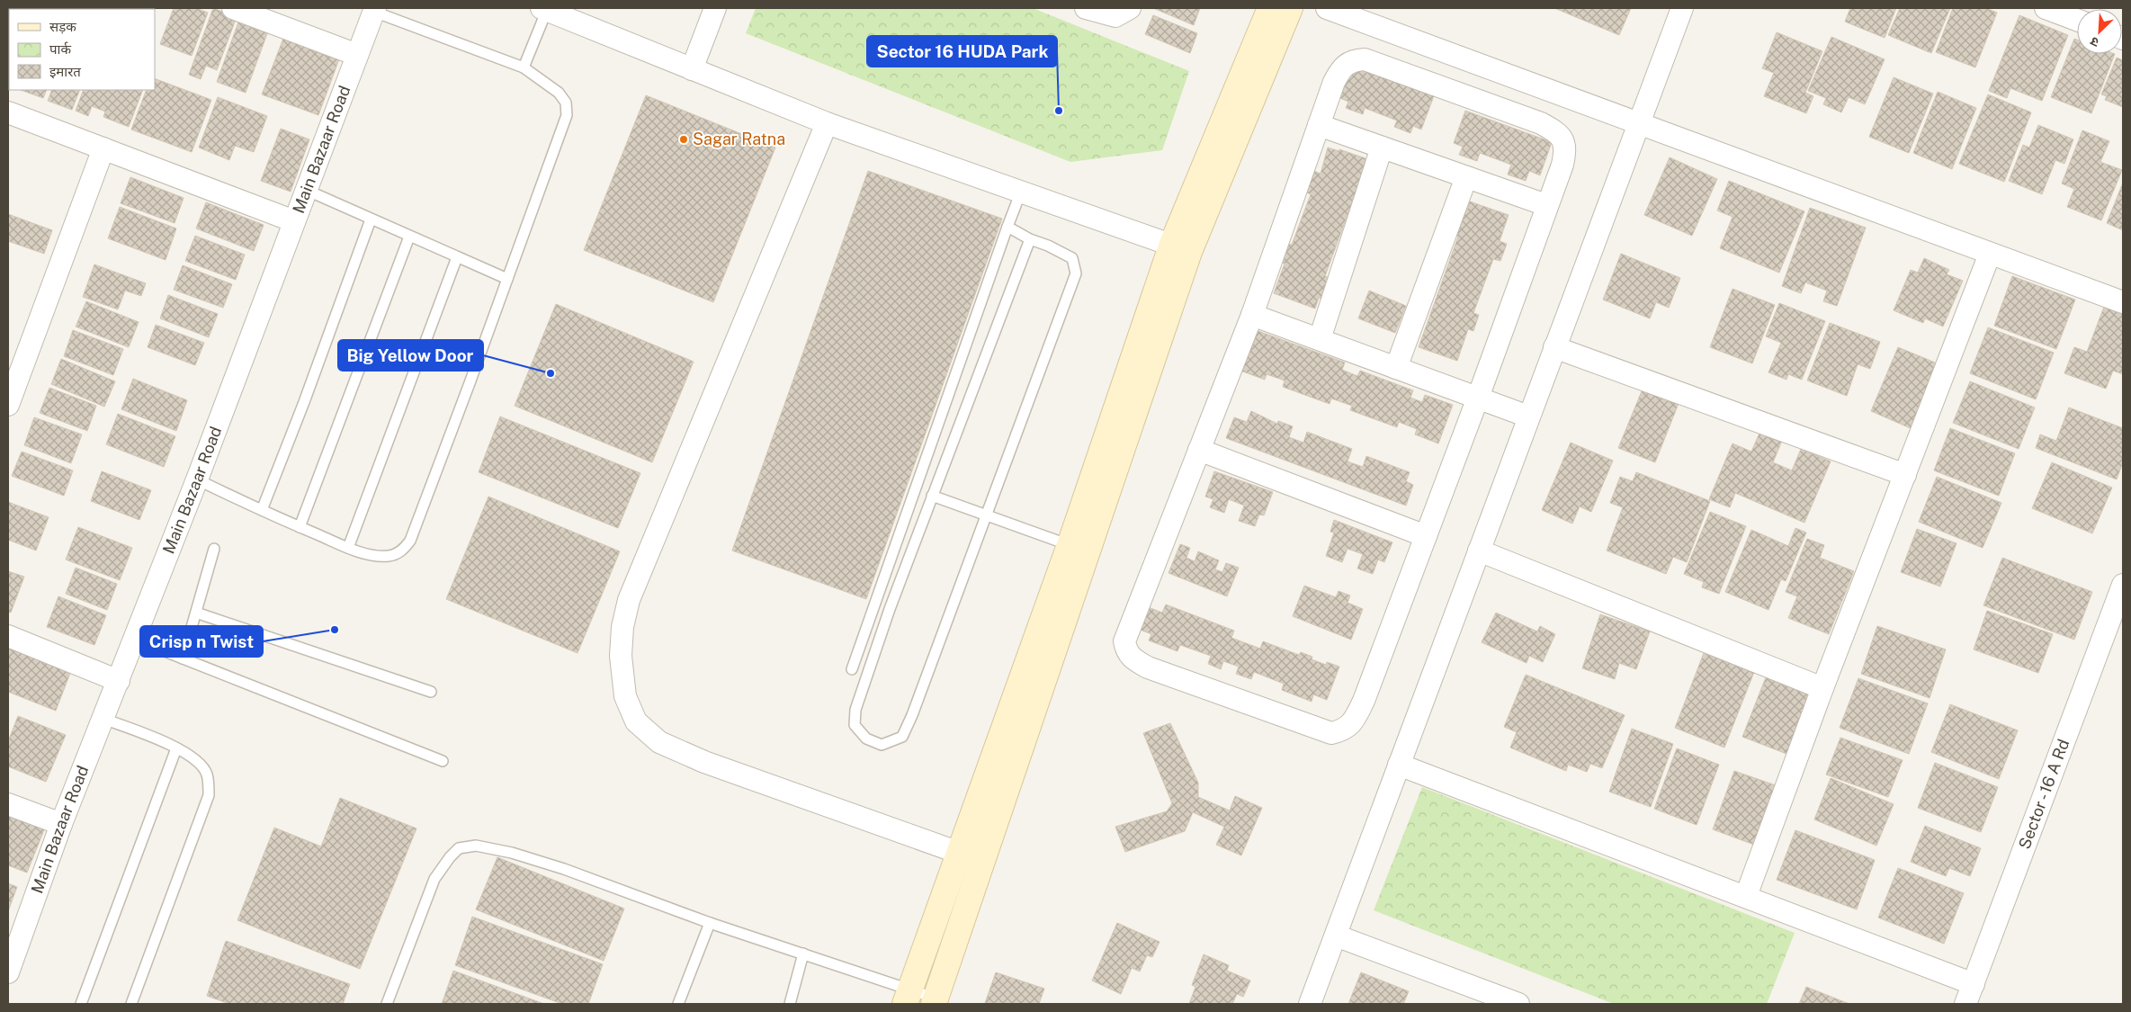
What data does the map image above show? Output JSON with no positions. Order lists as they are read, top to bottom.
{
  "streets": {
    "street": ["Main Bazaar Road", "Sector - 16 A Rd"]
  },
  "places": [
    "Sector 16 HUDA Park",
    "Sagar Ratna",
    "Big Yellow Door",
    "Crisp n Twist"
  ],
  "legend": ["सड़क", "पार्क", "इमारत"],
  "north": "bottom left"
}
